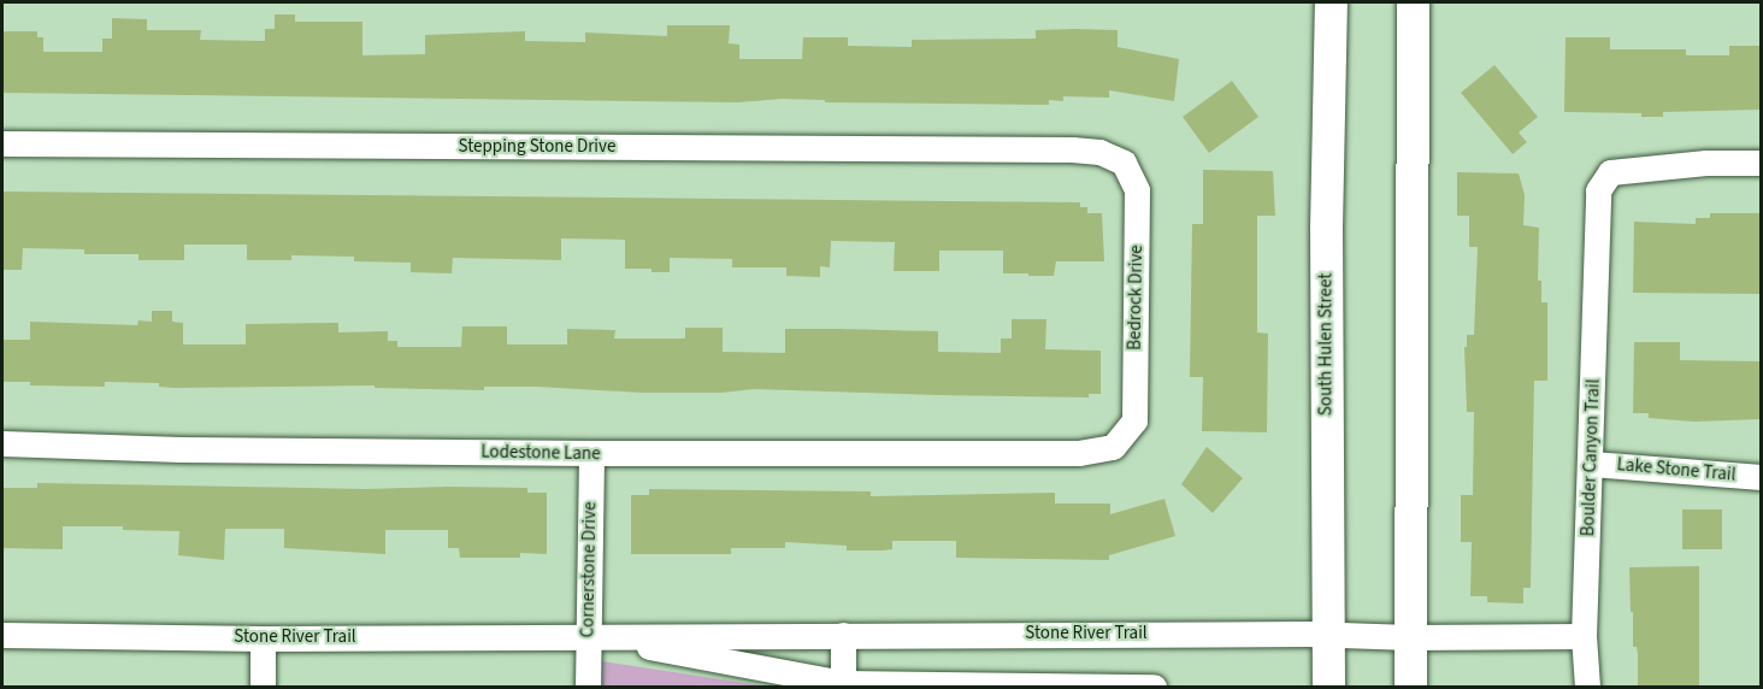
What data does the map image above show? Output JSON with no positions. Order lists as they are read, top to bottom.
{
  "streets": {
    "main road": ["South Hulen Street"],
    "street": [
      "Stepping Stone Drive",
      "Bedrock Drive",
      "Lodestone Lane",
      "Boulder Canyon Trail",
      "Lake Stone Trail",
      "Cornerstone Drive",
      "Stone River Trail"
    ]
  },
  "crossings": [
    ["Stepping Stone Drive", "Bedrock Drive"],
    ["Bedrock Drive", "Lodestone Lane"],
    ["South Hulen Street", "Stone River Trail"],
    ["Lodestone Lane", "Cornerstone Drive"],
    ["Boulder Canyon Trail", "Lake Stone Trail"],
    ["Boulder Canyon Trail", "Stone River Trail"],
    ["Cornerstone Drive", "Stone River Trail"]
  ]
}
